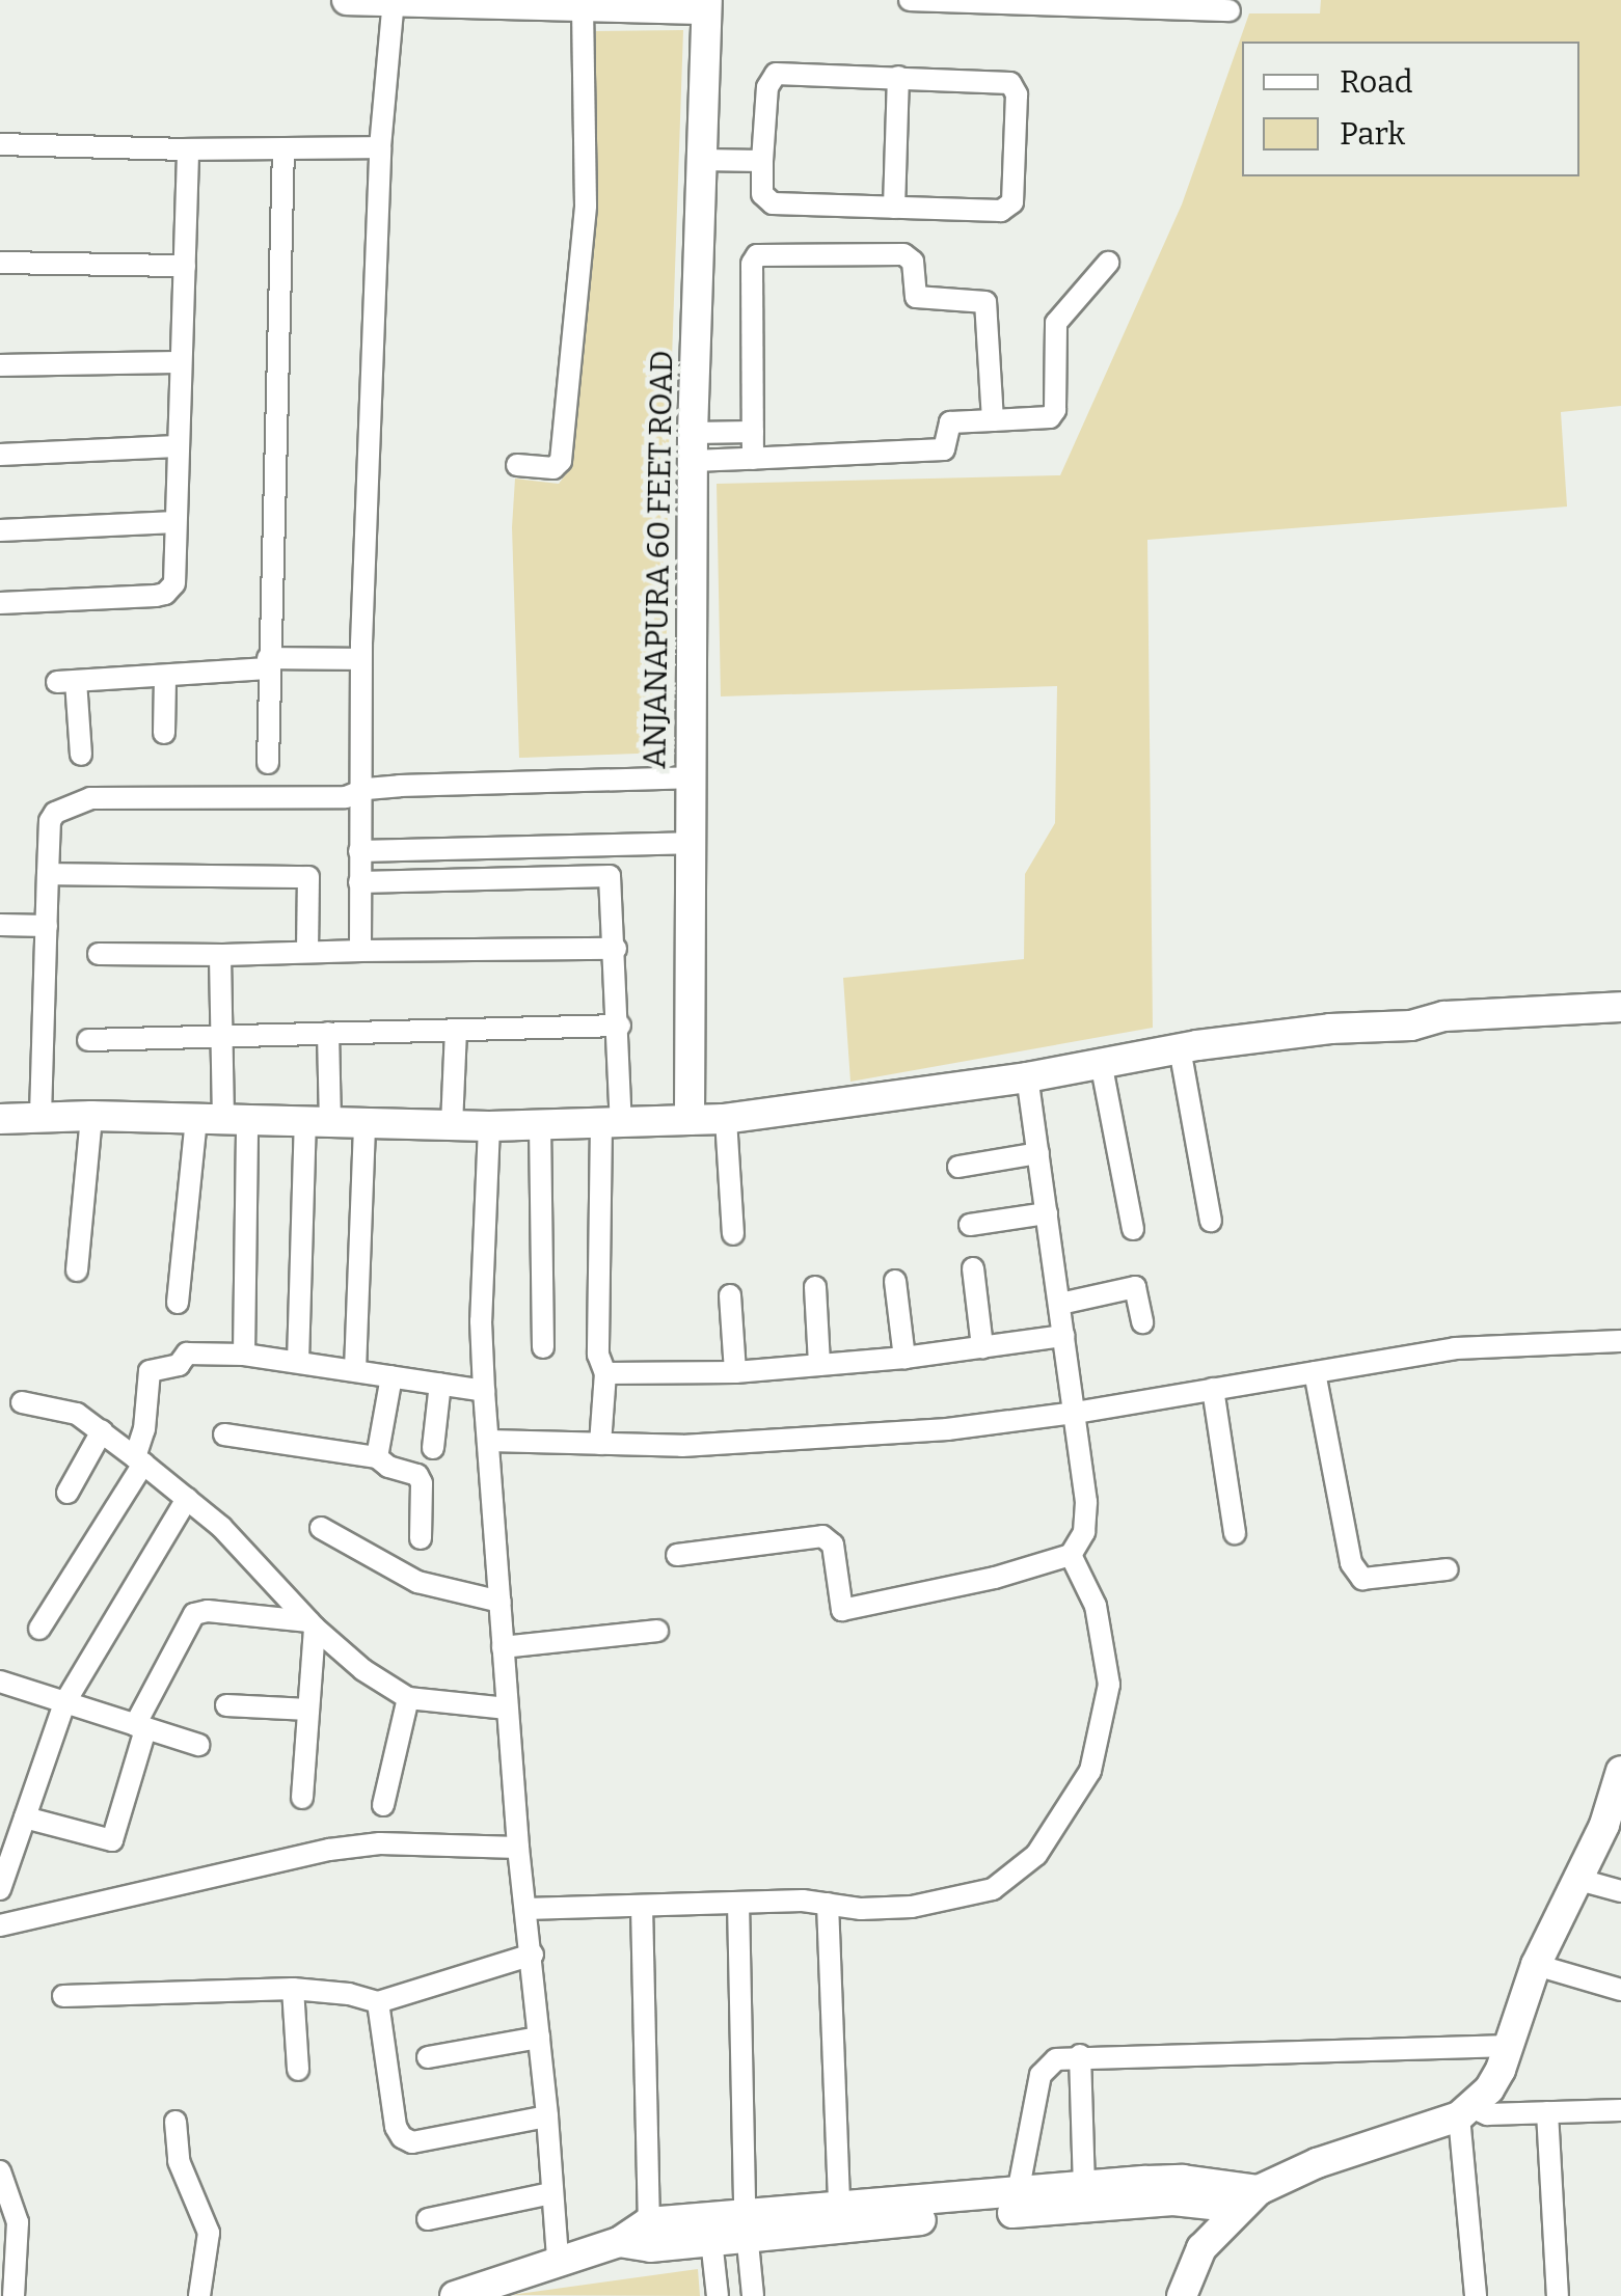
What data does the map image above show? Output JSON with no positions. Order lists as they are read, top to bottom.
{
  "streets": {
    "street": ["ANJANAPURA 60 FEET ROAD"]
  },
  "legend": ["Road", "Park"]
}
